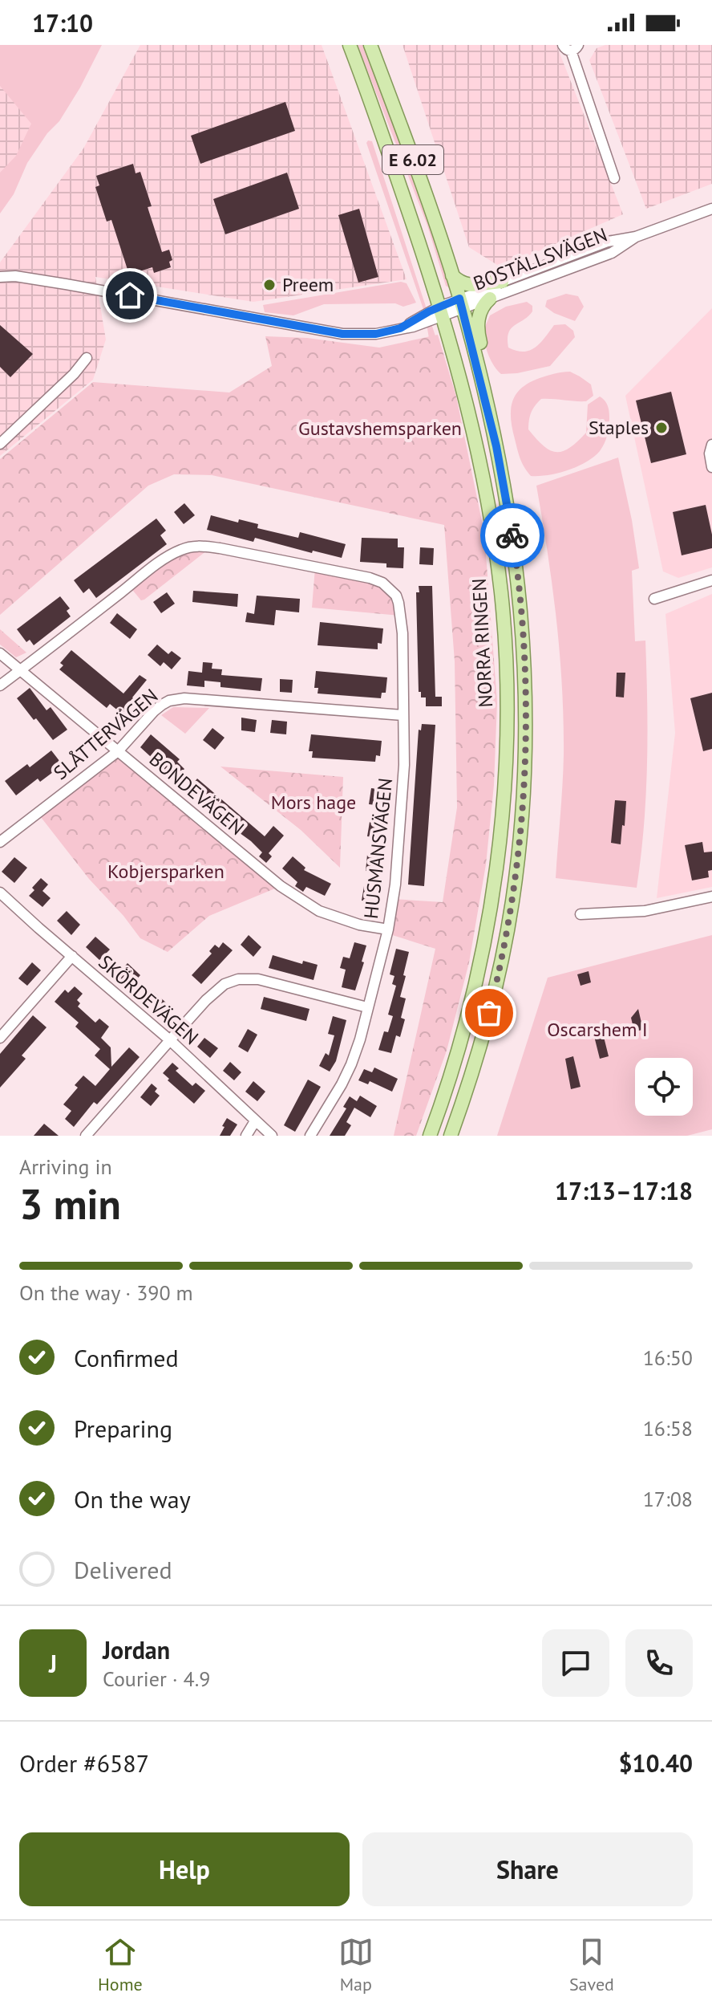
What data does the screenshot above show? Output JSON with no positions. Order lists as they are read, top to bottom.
{
  "streets": {
    "main road": ["E 6.02", "NORRA RINGEN"],
    "street": [
      "BOSTÄLLSVÄGEN",
      "SLÅTTERVÄGEN",
      "BONDEVÄGEN",
      "HUSMANSVÄGEN",
      "SKÖRDEVÄGEN"
    ]
  },
  "crossings": [
    ["BOSTÄLLSVÄGEN", "NORRA RINGEN"],
    ["SLÅTTERVÄGEN", "BONDEVÄGEN"],
    ["SLÅTTERVÄGEN", "HUSMANSVÄGEN"],
    ["BONDEVÄGEN", "HUSMANSVÄGEN"]
  ],
  "parks": [
    "Gustavshemsparken",
    "Mors hage",
    "Kobjersparken",
    "Oscarshem I"
  ],
  "places": ["Preem", "Staples"],
  "page": {
    "status": "17:10",
    "heading": ["3 min", "Arriving in", "17:13–17:18"],
    "panel": [
      "Jordan",
      "Courier · 4.9",
      "Order #6587",
      "$10.40"
    ],
    "bar": "On the way · 390 m",
    "list": [
      ["Confirmed", "16:50"],
      ["Preparing", "16:58"],
      ["On the way", "17:08"],
      "Delivered"
    ],
    "round": "J",
    "buttons": ["Help", "Share"],
    "tabs": ["Home", "Map", "Saved"]
  }
}
